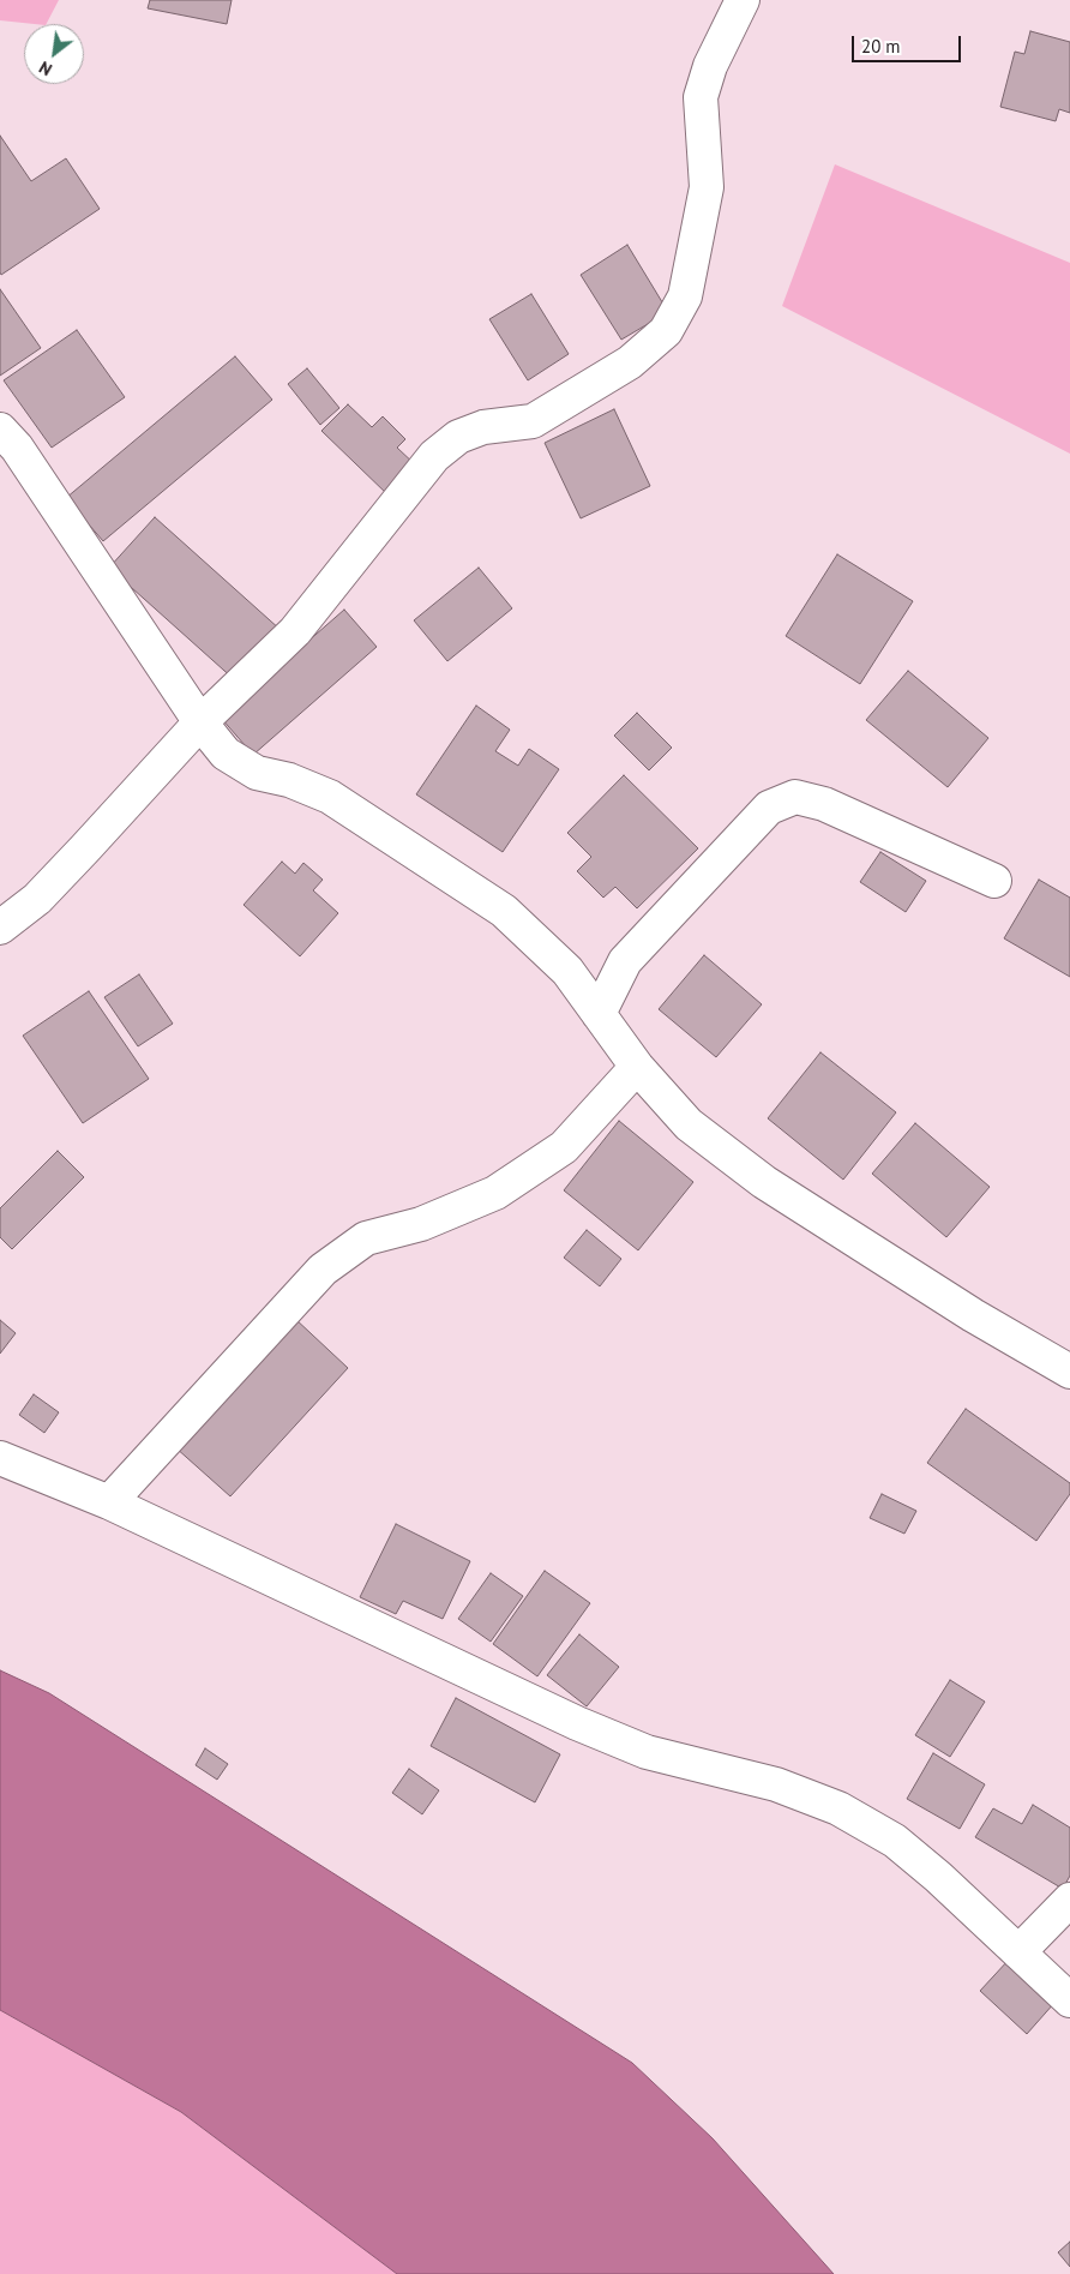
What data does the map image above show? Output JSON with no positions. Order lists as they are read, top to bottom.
{
  "scale_bar": "20 m",
  "north": "bottom left"
}
